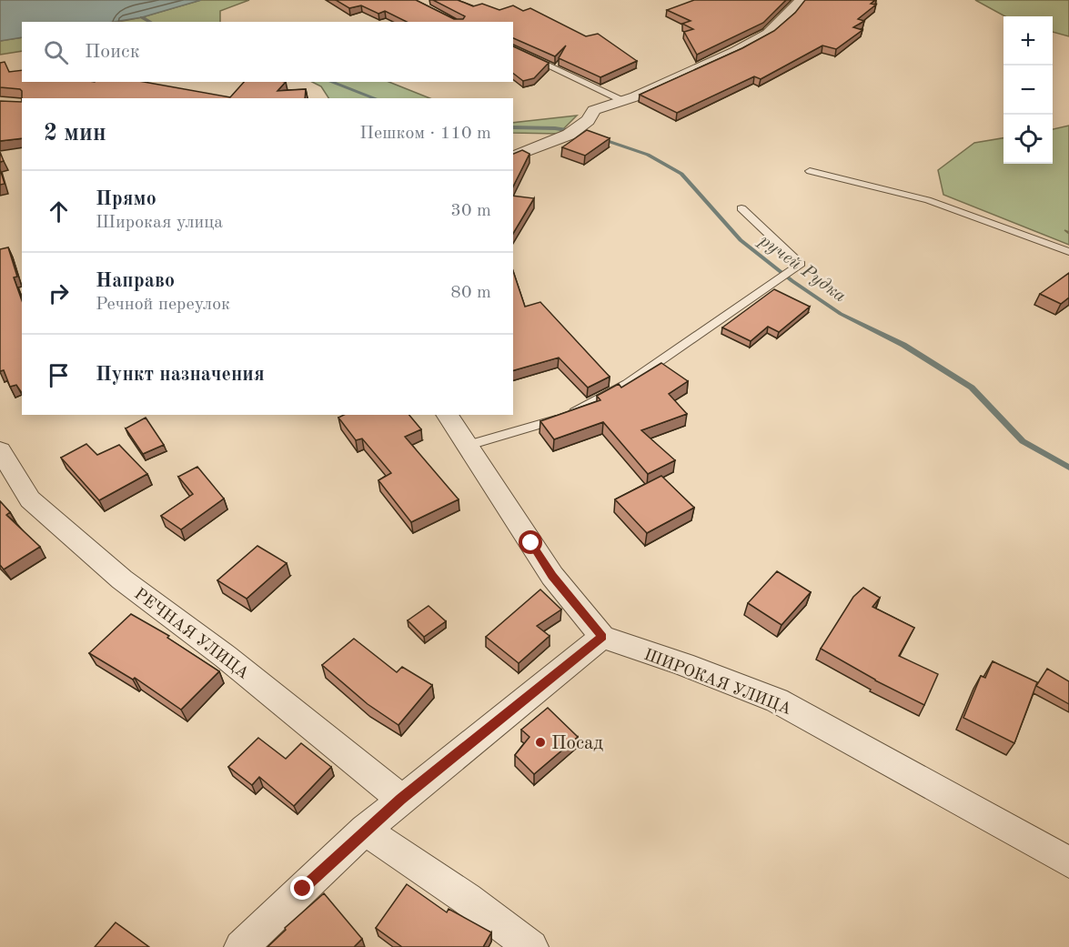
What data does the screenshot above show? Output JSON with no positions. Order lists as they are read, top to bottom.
{
  "streets": {
    "street": ["РЕЧНАЯ УЛИЦА", "ШИРОКАЯ УЛИЦА"]
  },
  "water": ["ручей Рудка"],
  "places": ["Посад"],
  "page": {
    "map_buttons": ["+", "−"],
    "search": "Поиск",
    "heading": ["2 мин", "Пешком · 110 m"],
    "list": [
      ["Прямо", "Широкая улица", "30 m"],
      ["Направо", "Речной переулок", "80 m"],
      "Пункт назначения"
    ]
  }
}
